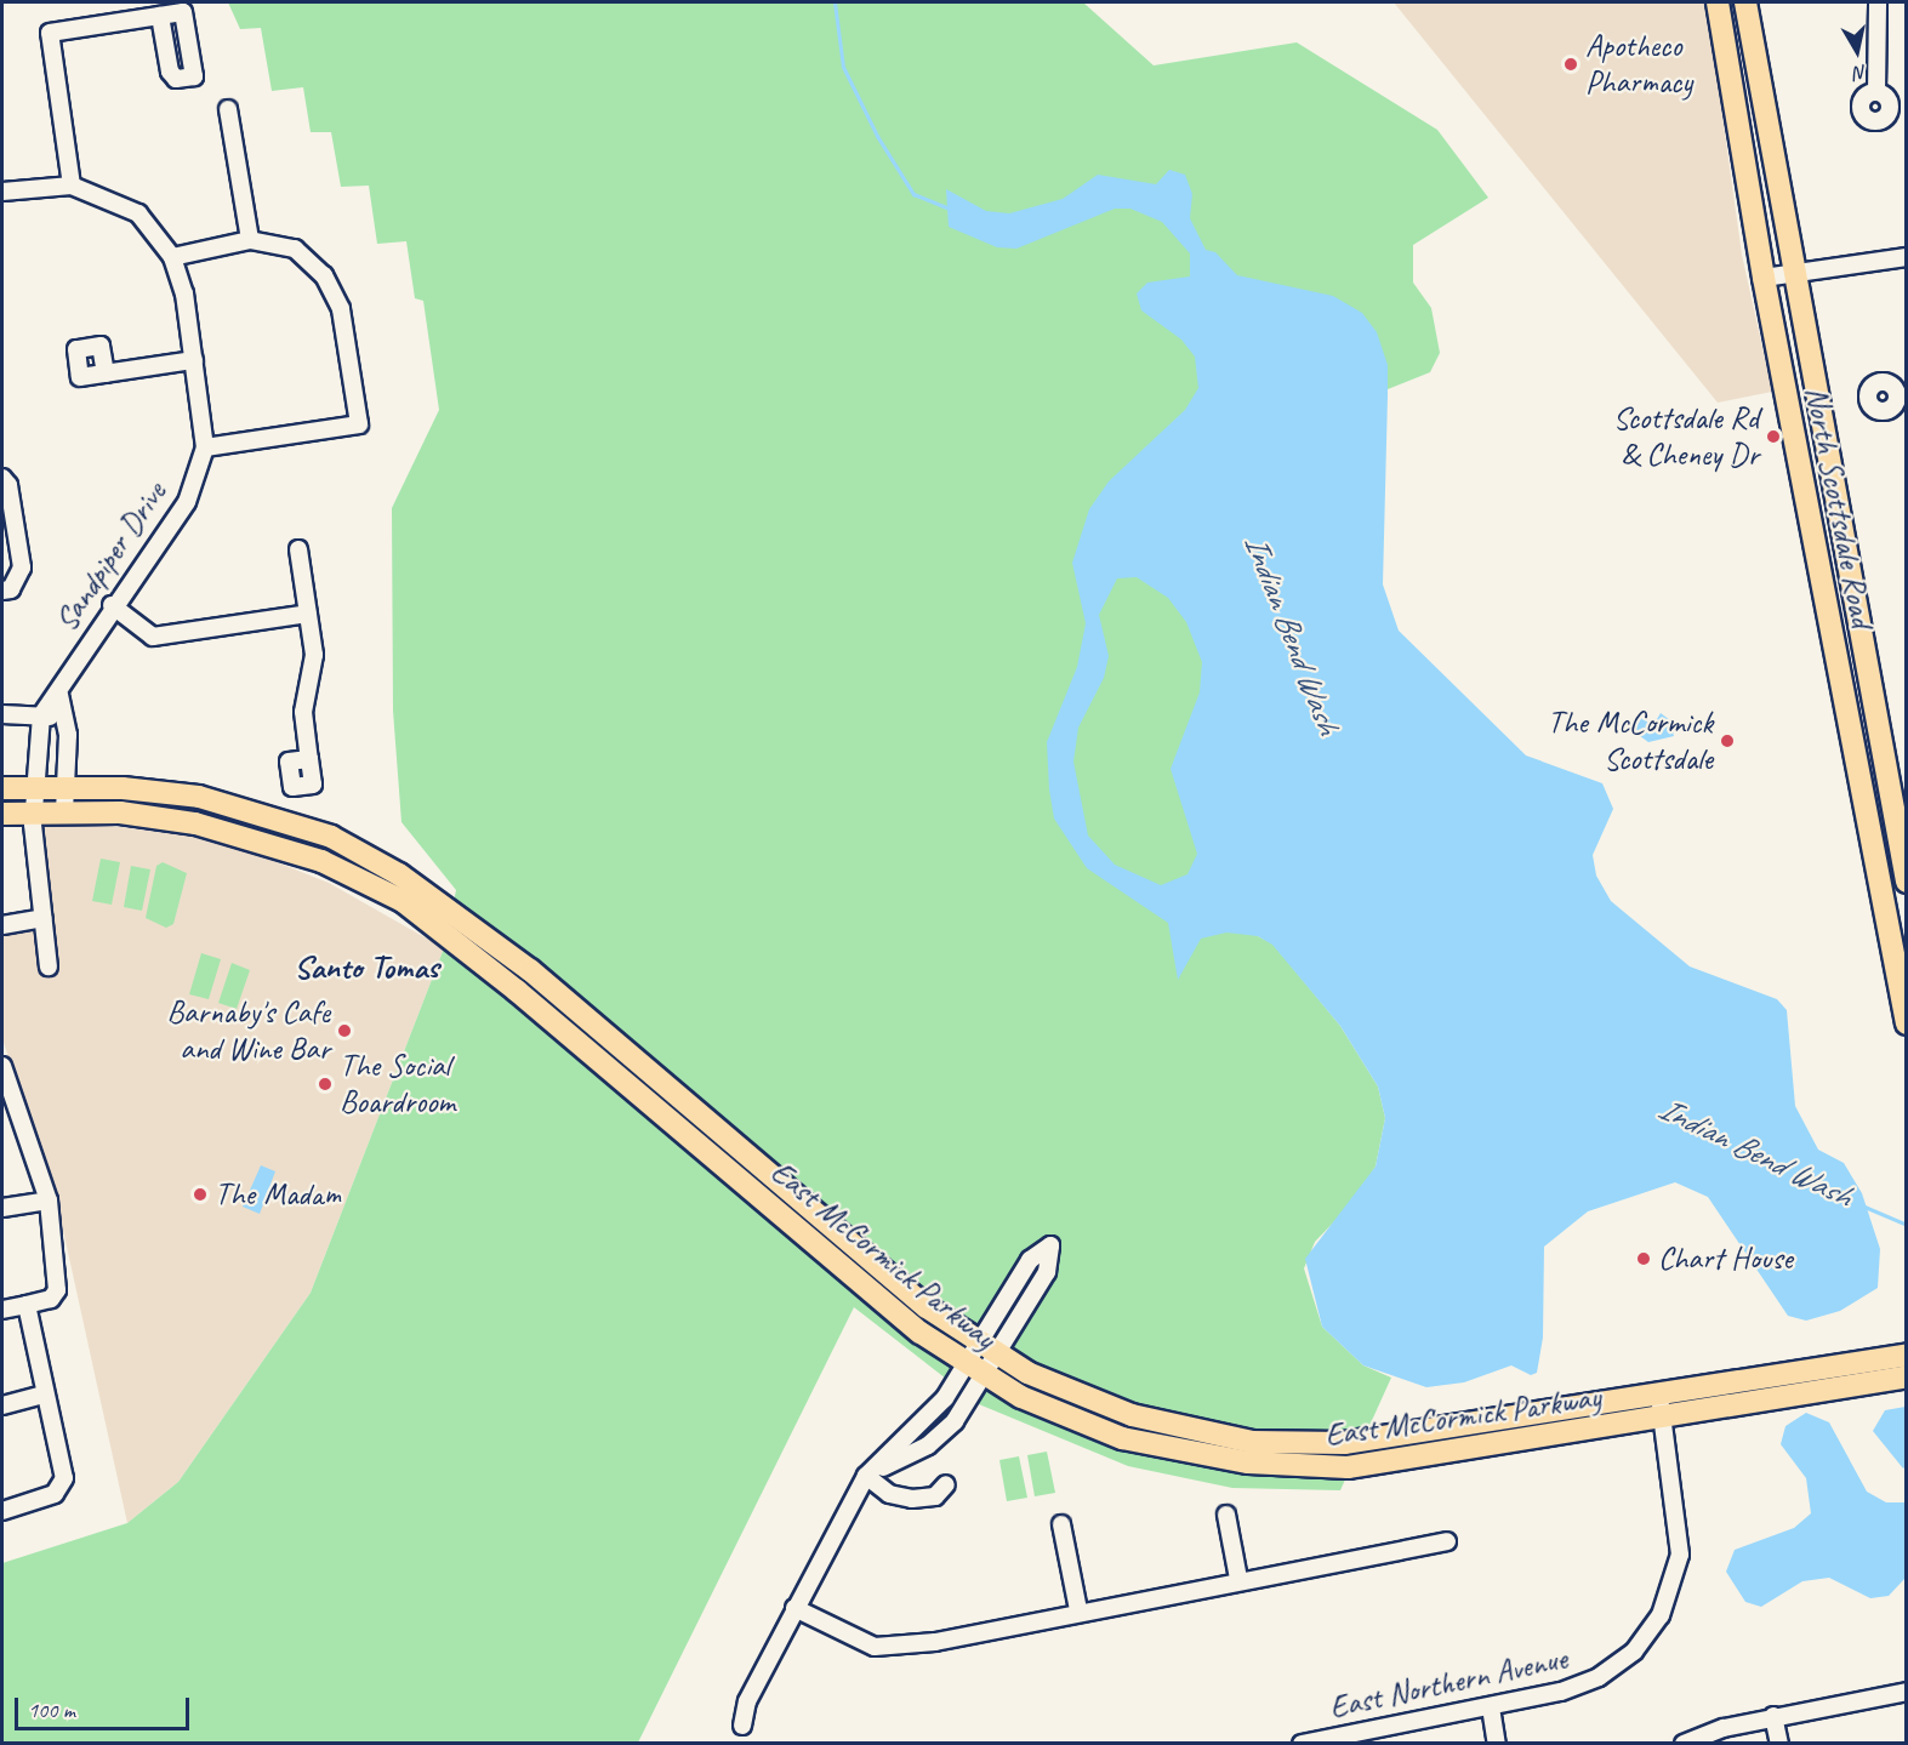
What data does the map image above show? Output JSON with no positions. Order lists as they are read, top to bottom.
{
  "streets": {
    "main road": ["North Scottsdale Road", "East McCormick Parkway"],
    "street": ["Sandpiper Drive", "East Northern Avenue"]
  },
  "crossings": [
    ["East McCormick Parkway", "East Northern Avenue"]
  ],
  "districts": ["Santo Tomas"],
  "water": ["Indian Bend Wash"],
  "places": [
    "Apotheco Pharmacy",
    "Scottsdale Rd & Cheney Dr",
    "The McCormick Scottsdale",
    "Barnaby's Cafe and Wine Bar",
    "The Social Boardroom",
    "The Madam",
    "Chart House"
  ],
  "scale_bar": "100 m",
  "north": "bottom"
}
